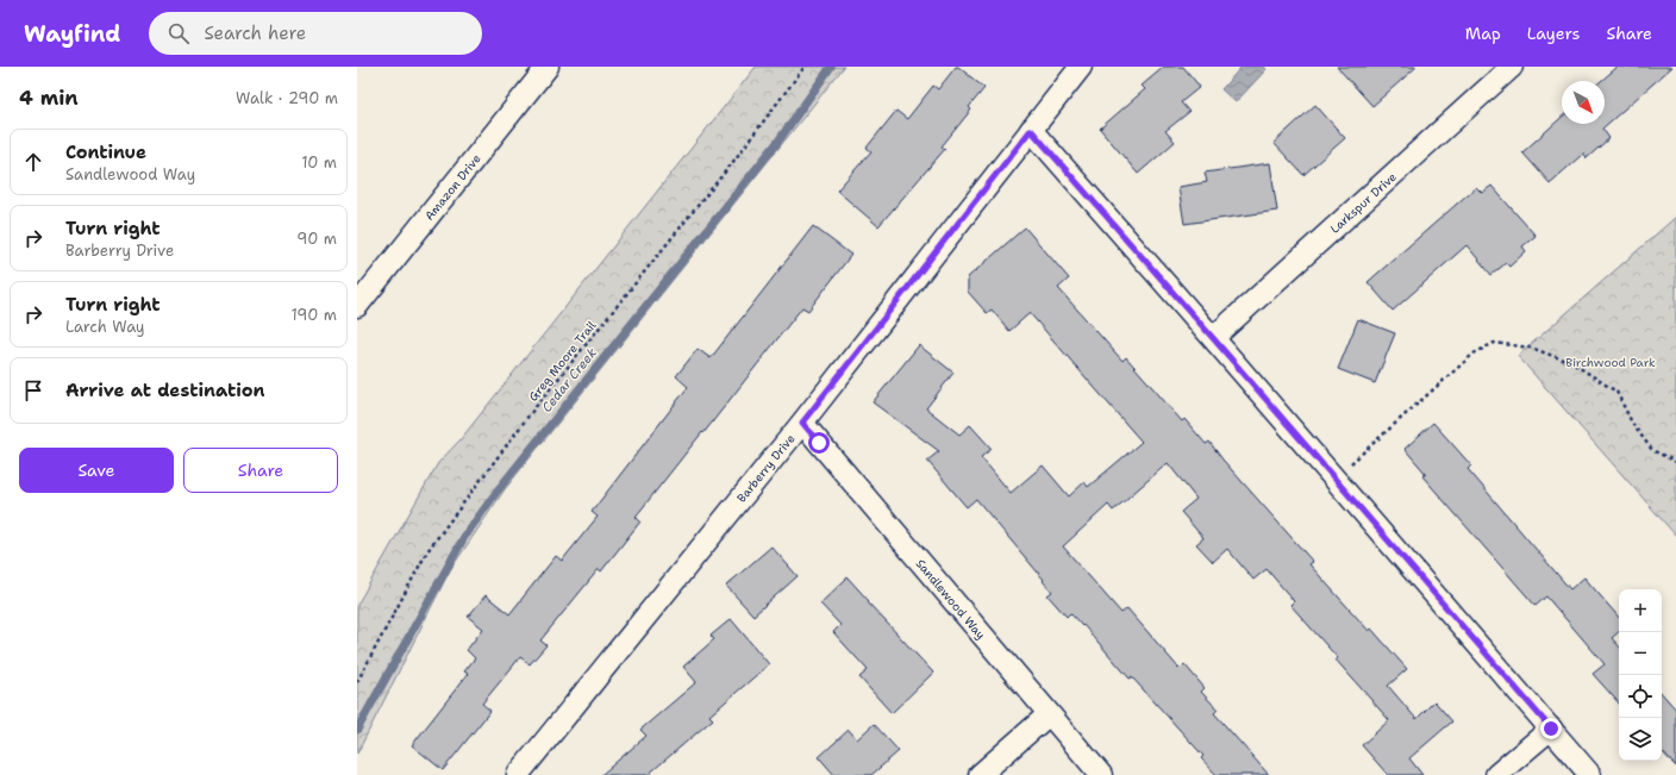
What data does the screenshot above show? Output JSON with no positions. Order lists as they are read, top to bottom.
{
  "streets": {
    "street": [
      "Amazon Drive",
      "Larkspur Drive",
      "Barberry Drive",
      "Sandlewood Way"
    ],
    "path": ["Greg Moore Trail"]
  },
  "crossings": [
    ["Barberry Drive", "Sandlewood Way"]
  ],
  "water": ["Cedar Creek"],
  "parks": ["Birchwood Park"],
  "north": "bottom right",
  "page": {
    "header": "Wayfind",
    "search": "Search here",
    "nav": ["Map", "Layers", "Share"],
    "heading": ["4 min", "Walk · 290 m"],
    "list": [
      ["Continue", "Sandlewood Way", "10 m"],
      ["Turn right", "Barberry Drive", "90 m"],
      ["Turn right", "Larch Way", "190 m"],
      "Arrive at destination"
    ],
    "buttons": ["Save", "Share"],
    "map_buttons": ["+", "−"]
  }
}
